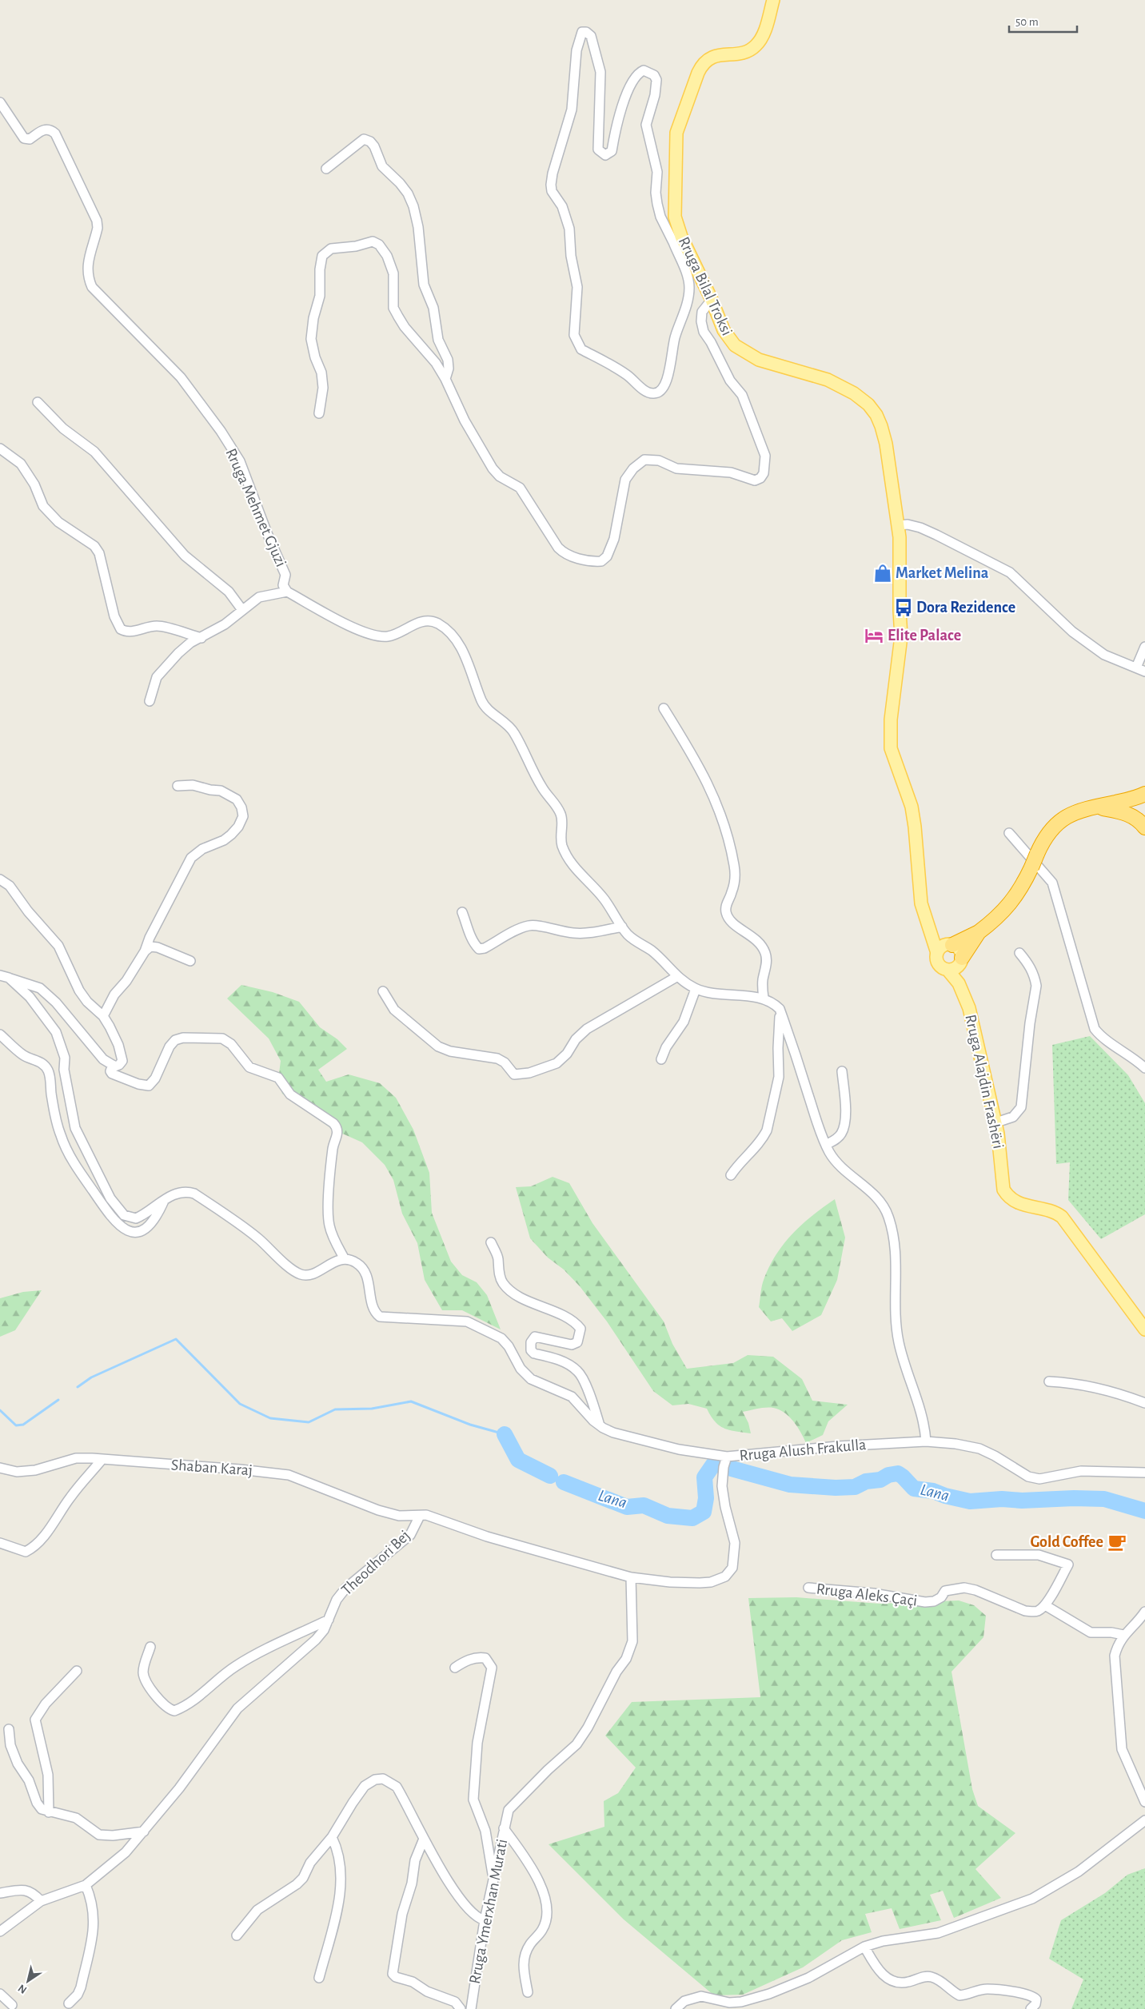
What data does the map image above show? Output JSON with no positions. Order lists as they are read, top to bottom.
{
  "streets": {
    "main road": ["Rruga Bilal Troksi", "Rruga Alajdin Frashëri"],
    "street": [
      "Rruga Mehmet Gjuzi",
      "Rruga Alush Frakulla",
      "Shaban Karaj",
      "Theodhori Bej",
      "Rruga Aleks Çaçi",
      "Rruga Ymerxhan Murati"
    ]
  },
  "crossings": [
    ["Rruga Bilal Troksi", "Rruga Alajdin Frashëri"],
    ["Rruga Alush Frakulla", "Theodhori Bej"],
    ["Shaban Karaj", "Theodhori Bej"]
  ],
  "water": ["Lana"],
  "places": {
    "shop": ["Market Melina"],
    "bus stop": ["Dora Rezidence"],
    "hotel": ["Elite Palace"],
    "cafe": ["Gold Coffee"]
  },
  "scale_bar": "50 m",
  "north": "bottom left"
}
